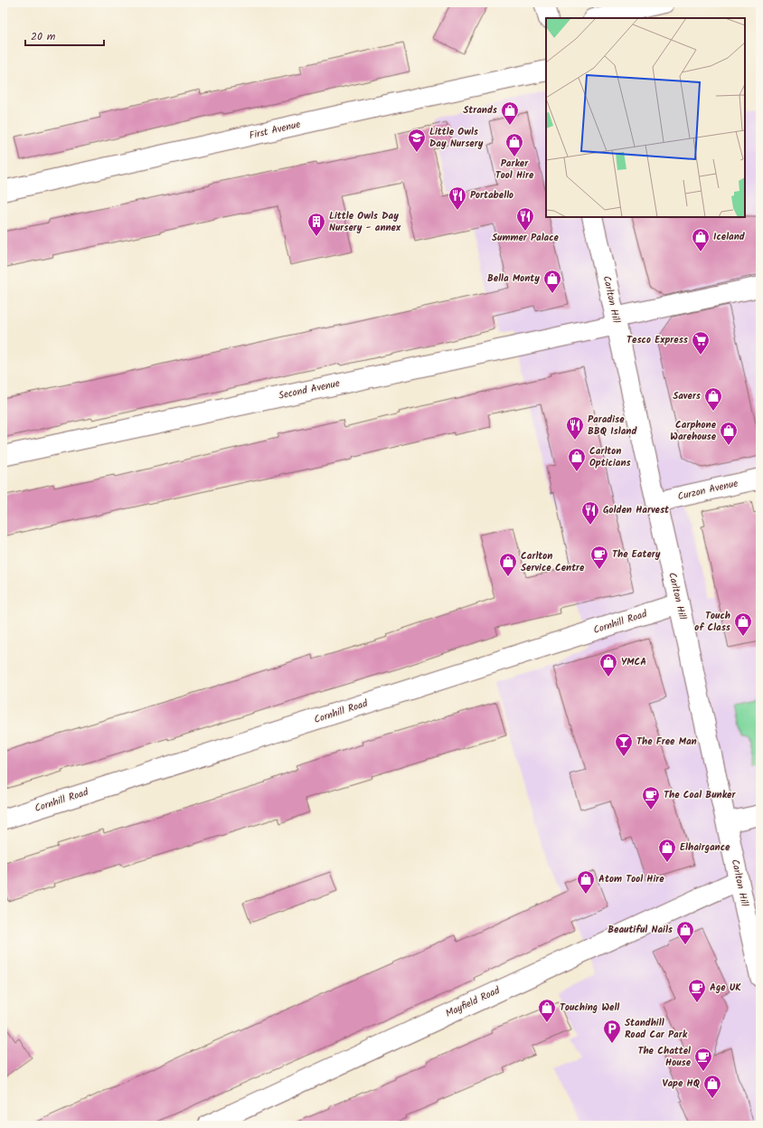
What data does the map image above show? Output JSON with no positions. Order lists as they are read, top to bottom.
{
  "streets": {
    "street": [
      "First Avenue",
      "Carlton Hill",
      "Second Avenue",
      "Curzon Avenue",
      "Cornhill Road",
      "Mayfield Road"
    ]
  },
  "crossings": [
    ["Carlton Hill", "Second Avenue"],
    ["Carlton Hill", "Curzon Avenue"],
    ["Carlton Hill", "Cornhill Road"],
    ["Carlton Hill", "Mayfield Road"]
  ],
  "places": {
    "shop": [
      "Strands",
      "Parker Tool Hire",
      "Iceland",
      "Bella Monty",
      "Savers",
      "Carphone Warehouse",
      "Carlton Opticians",
      "Carlton Service Centre",
      "Touch of Class",
      "YMCA",
      "Elhairgance",
      "Atom Tool Hire",
      "Beautiful Nails",
      "Touching Well",
      "Vape HQ"
    ],
    "school or university": ["Little Owls Day Nursery"],
    "restaurant": [
      "Portabello",
      "Summer Palace",
      "Paradise BBQ Island",
      "Golden Harvest"
    ],
    "building": ["Little Owls Day Nursery - annex"],
    "supermarket": ["Tesco Express"],
    "cafe": [
      "The Eatery",
      "The Coal Bunker",
      "Age UK",
      "The Chattel House"
    ],
    "bar": ["The Free Man"],
    "parking": ["Standhill Road Car Park"]
  },
  "scale_bar": "20 m"
}
